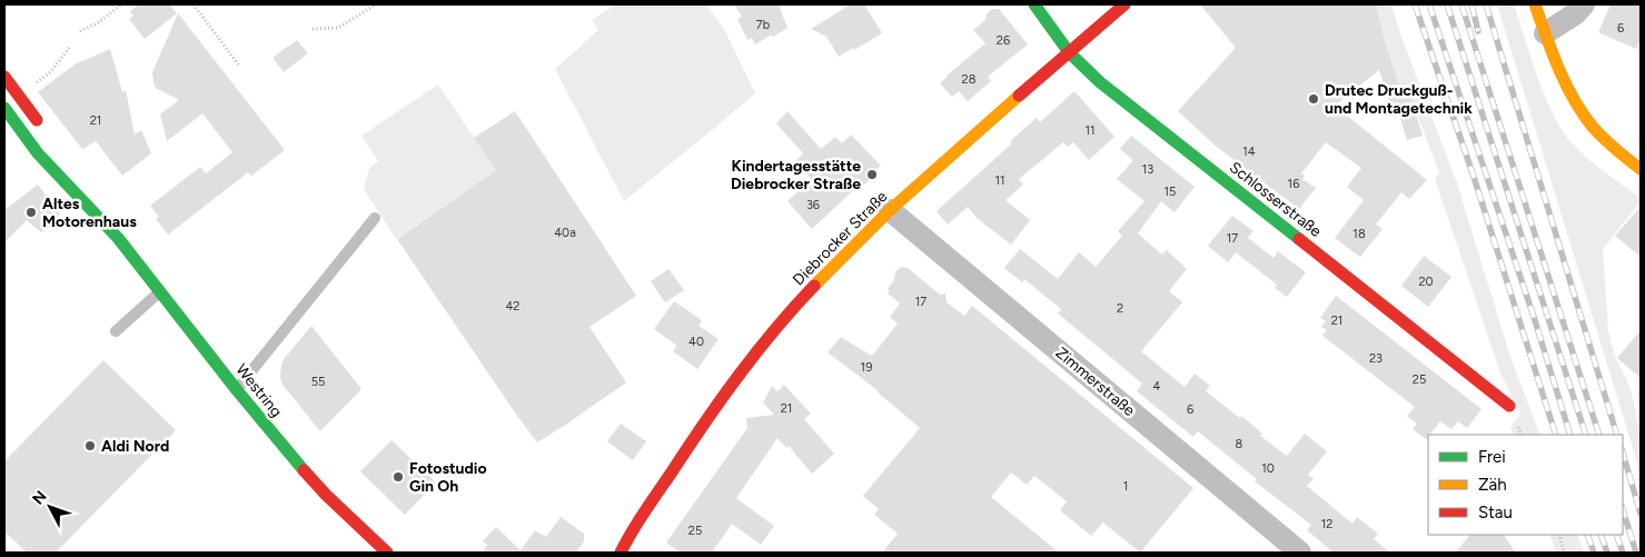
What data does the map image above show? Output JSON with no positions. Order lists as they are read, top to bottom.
{
  "streets": {
    "street": [
      "Schlosserstraße",
      "Diebrocker Straße",
      "Zimmerstraße",
      "Westring"
    ]
  },
  "crossings": [
    ["Schlosserstraße", "Diebrocker Straße"],
    ["Diebrocker Straße", "Zimmerstraße"]
  ],
  "places": [
    "Drutec Druckguß- und Montagetechnik",
    "Kindertagesstätte Diebrocker Straße",
    "Altes Motorenhaus",
    "Aldi Nord",
    "Fotostudio Gin Oh"
  ],
  "house_numbers": [
    "7b",
    "6",
    "26",
    "28",
    "21",
    "11",
    "14",
    "13",
    "11",
    "16",
    "15",
    "36",
    "40a",
    "18",
    "17",
    "20",
    "17",
    "42",
    "2",
    "21",
    "40",
    "23",
    "19",
    "25",
    "55",
    "4",
    "21",
    "6",
    "8",
    "10",
    "1",
    "12",
    "25"
  ],
  "legend": ["Frei", "Zäh", "Stau"],
  "north": "top left"
}
